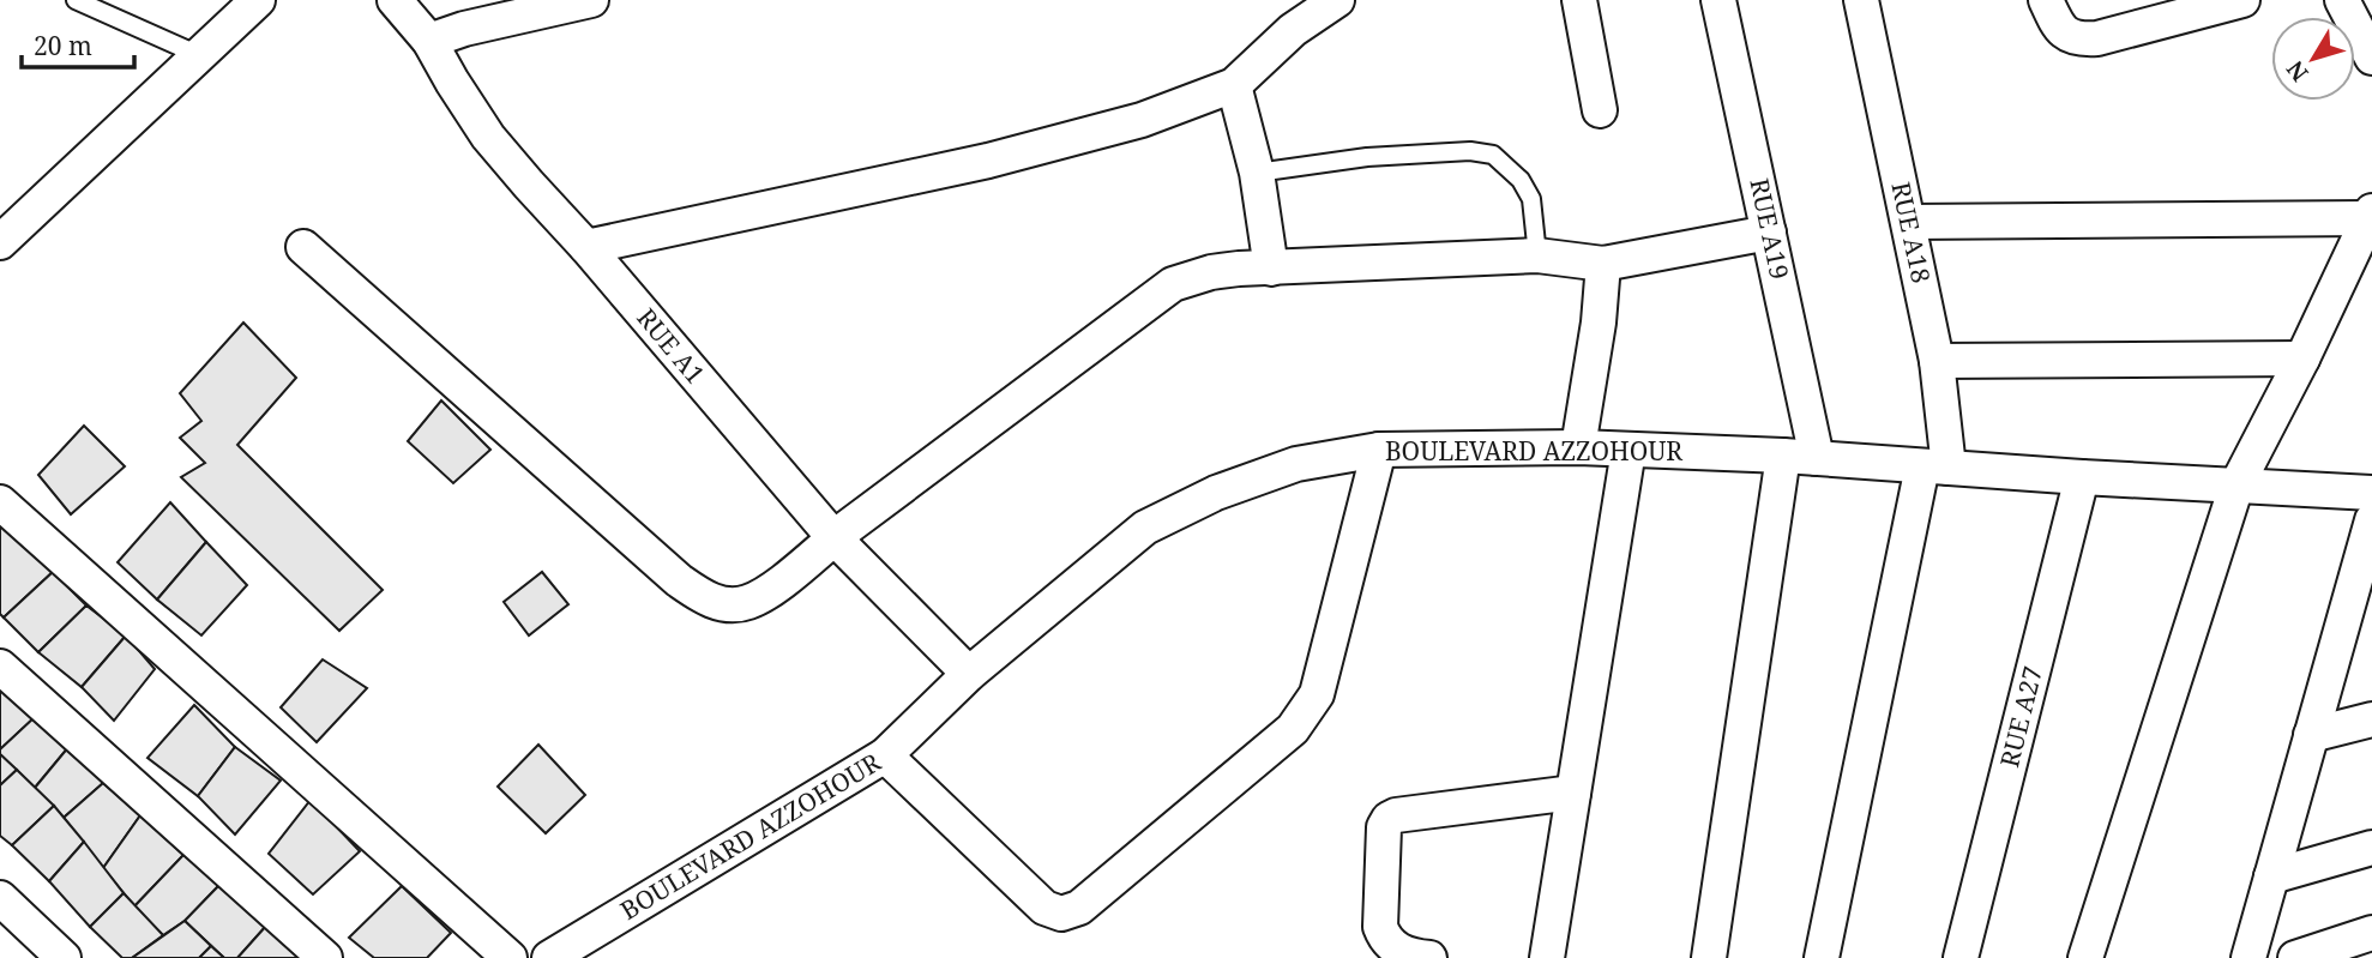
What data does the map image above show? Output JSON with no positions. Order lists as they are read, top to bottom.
{
  "streets": {
    "street": [
      "RUE A19",
      "RUE A18",
      "RUE A1",
      "BOULEVARD AZZOHOUR",
      "RUE A27"
    ]
  },
  "crossings": [
    ["RUE A19", "BOULEVARD AZZOHOUR"],
    ["RUE A18", "BOULEVARD AZZOHOUR"],
    ["RUE A1", "BOULEVARD AZZOHOUR"],
    ["BOULEVARD AZZOHOUR", "RUE A27"]
  ],
  "scale_bar": "20 m",
  "north": "bottom left"
}
